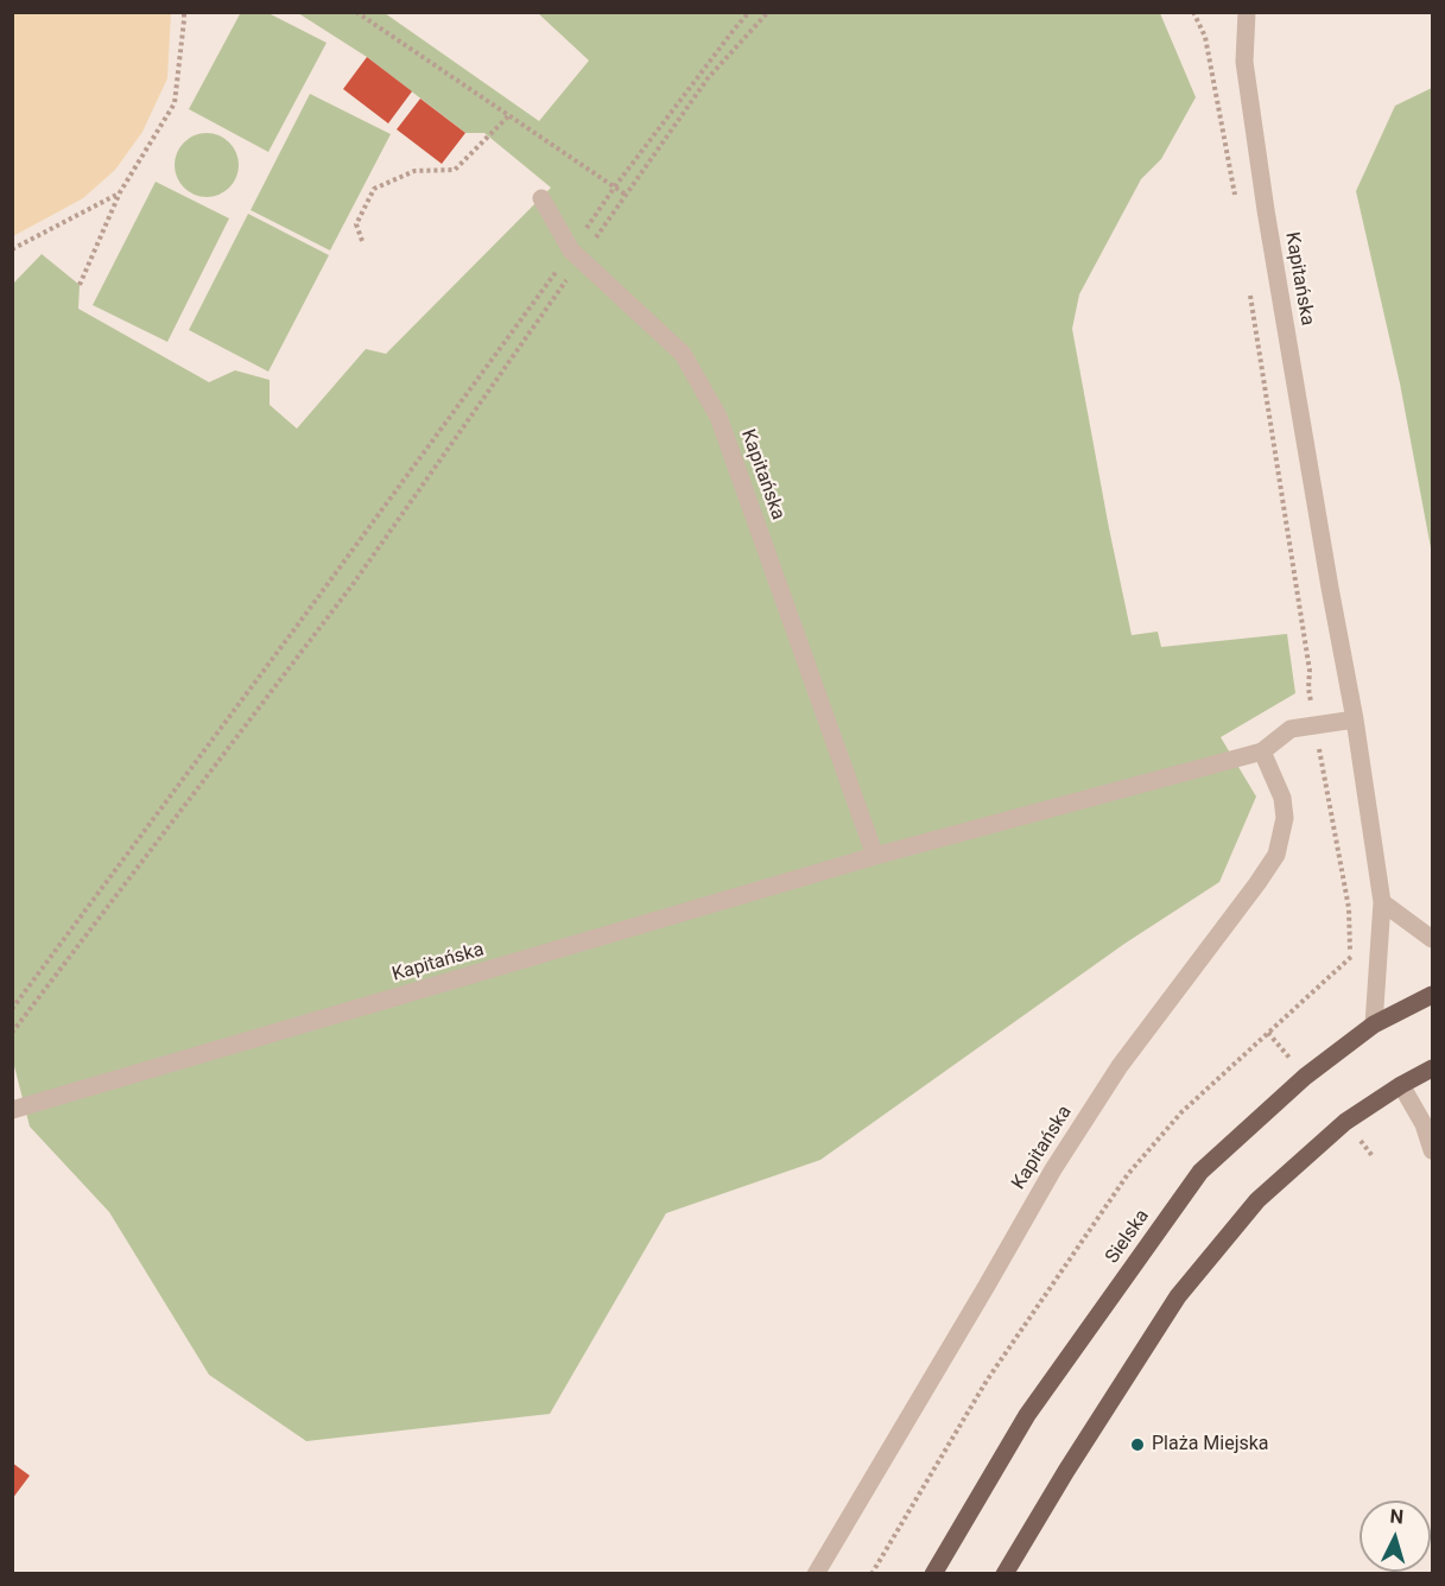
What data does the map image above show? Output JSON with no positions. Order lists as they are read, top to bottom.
{
  "streets": {
    "main road": ["Sielska"],
    "street": ["Kapitańska"]
  },
  "crossings": [
    ["Kapitańska", "Sielska"]
  ],
  "places": ["Plaża Miejska"],
  "north": "top"
}
